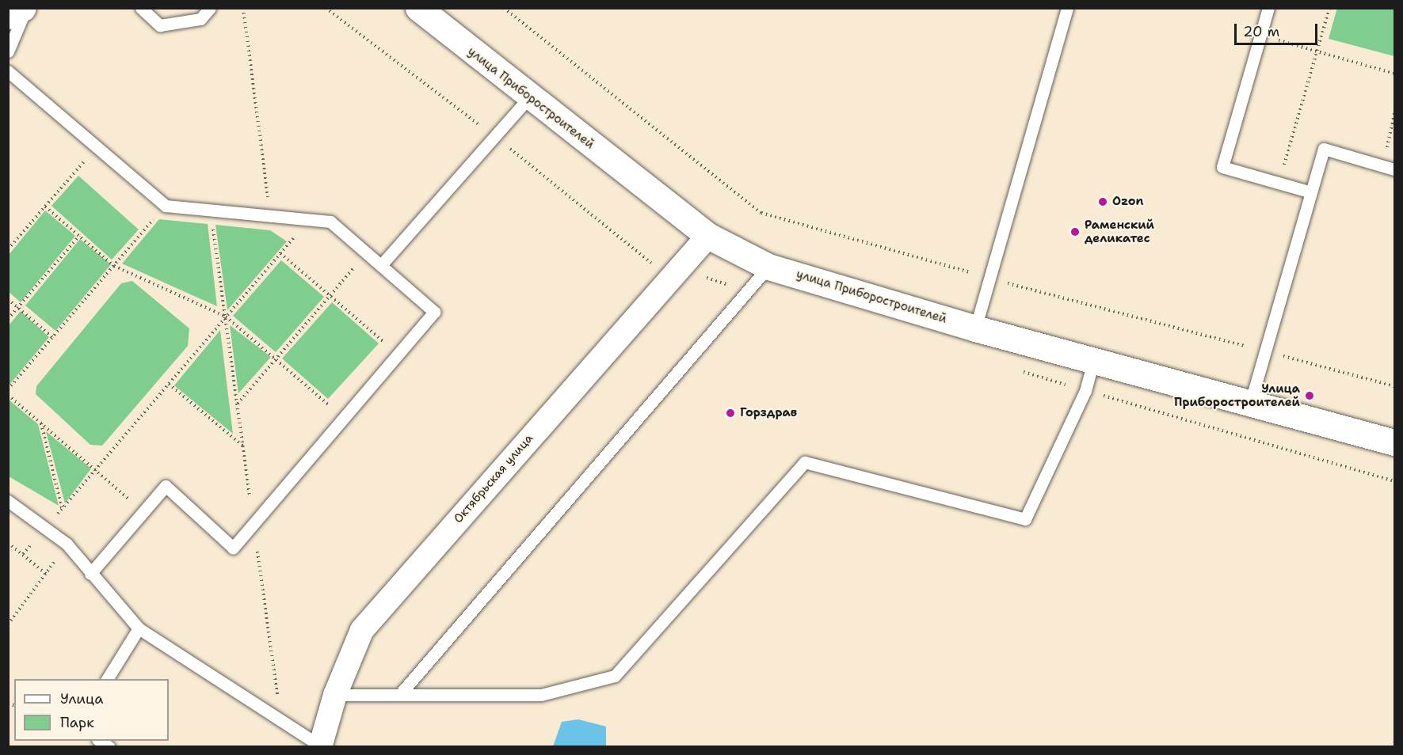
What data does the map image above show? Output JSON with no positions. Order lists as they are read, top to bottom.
{
  "streets": {
    "street": ["улица Приборостроителей", "Октябрьская улица"]
  },
  "crossings": [
    ["улица Приборостроителей", "Октябрьская улица"]
  ],
  "places": [
    "Ozon",
    "Раменский деликатес",
    "Улица Приборостроителей",
    "Горздрав"
  ],
  "legend": ["Улица", "Парк"],
  "scale_bar": "20 m"
}
